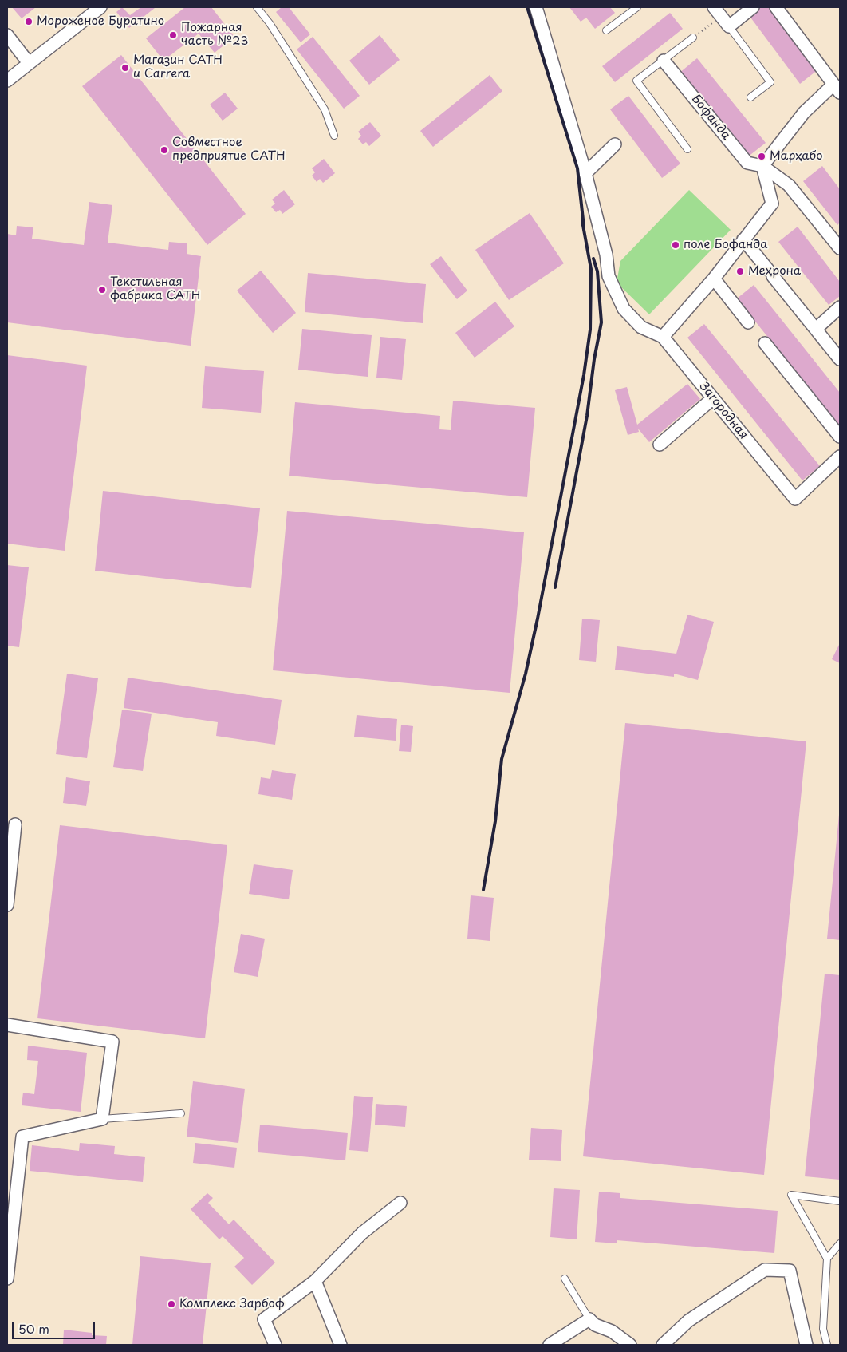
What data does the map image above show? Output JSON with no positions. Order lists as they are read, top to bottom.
{
  "streets": {
    "street": ["Бофанда", "Загородная"]
  },
  "places": [
    "Мороженое Буратино",
    "Пожарная часть №23",
    "Магазин САТН и Carrera",
    "Совместное предприятие CATH",
    "Марҳабо",
    "поле Бофанда",
    "Меҳрона",
    "Текстильная фабрика САТН",
    "Комплекс Зарбоф"
  ],
  "scale_bar": "50 m"
}
